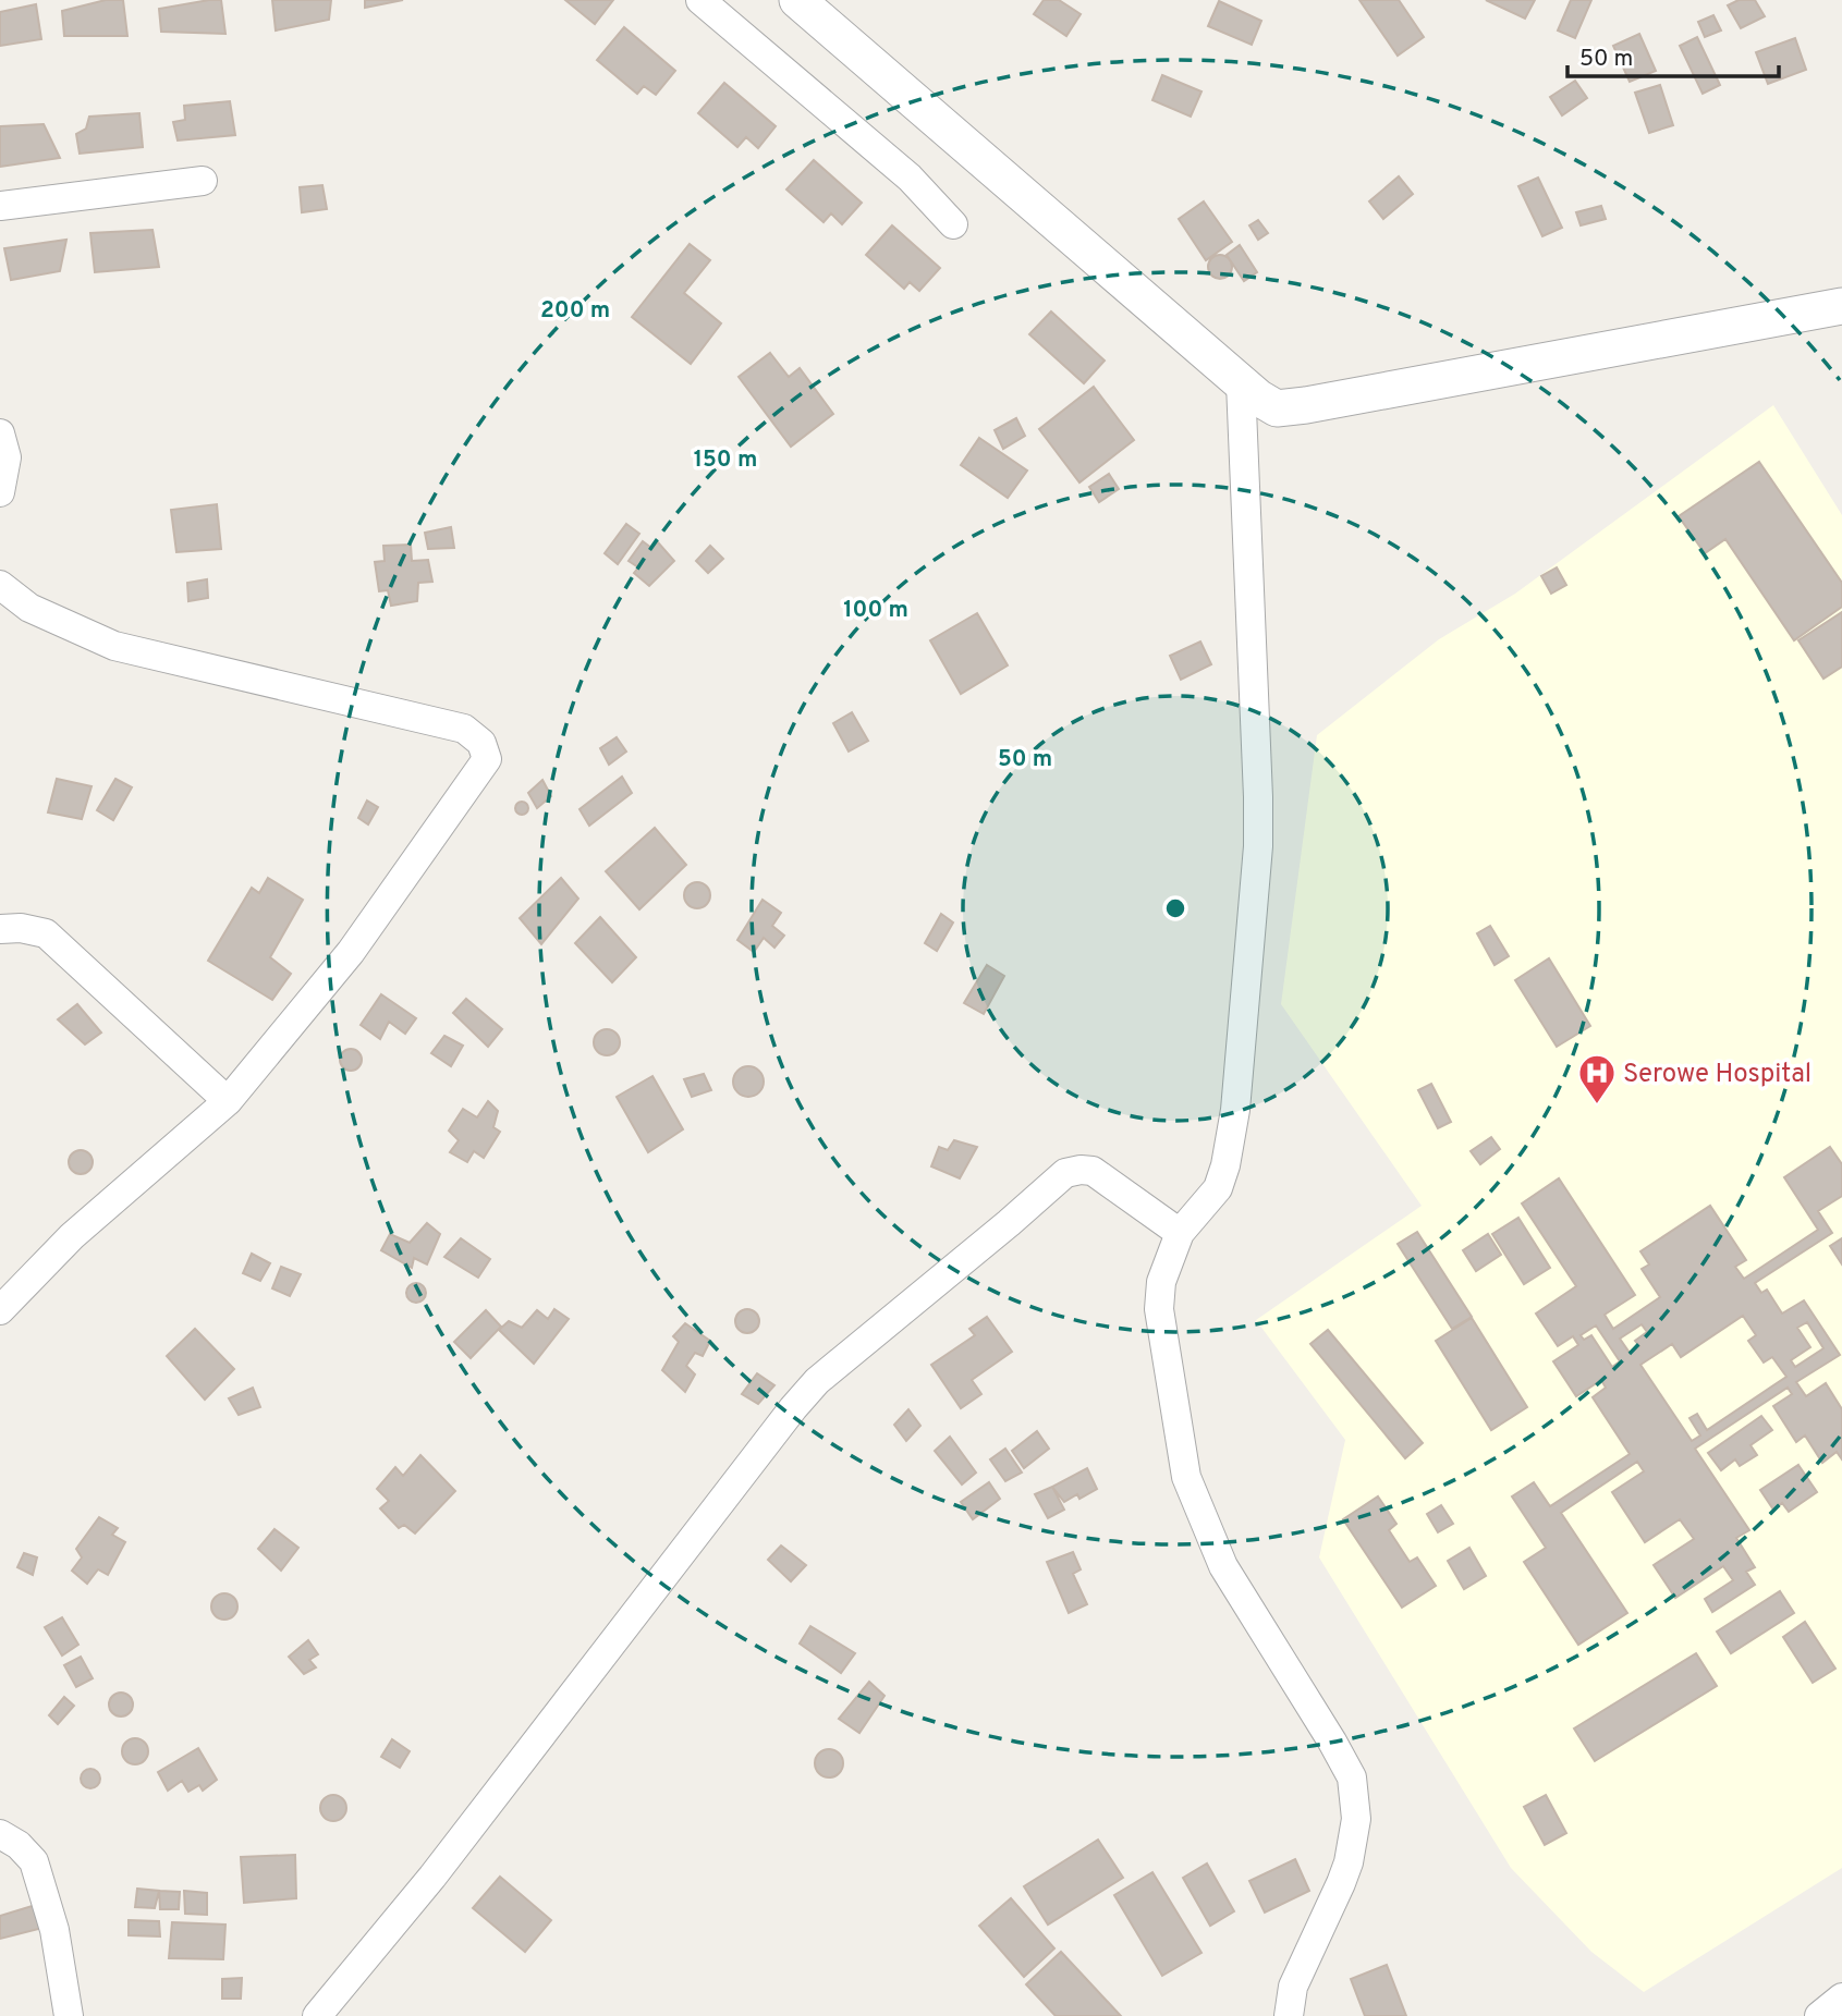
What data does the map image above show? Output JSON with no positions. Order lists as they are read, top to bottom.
{
  "places": {
    "hospital": ["Serowe Hospital"]
  },
  "scale_bar": "50 m",
  "rings": [
    "200 m",
    "150 m",
    "100 m",
    "50 m"
  ]
}
